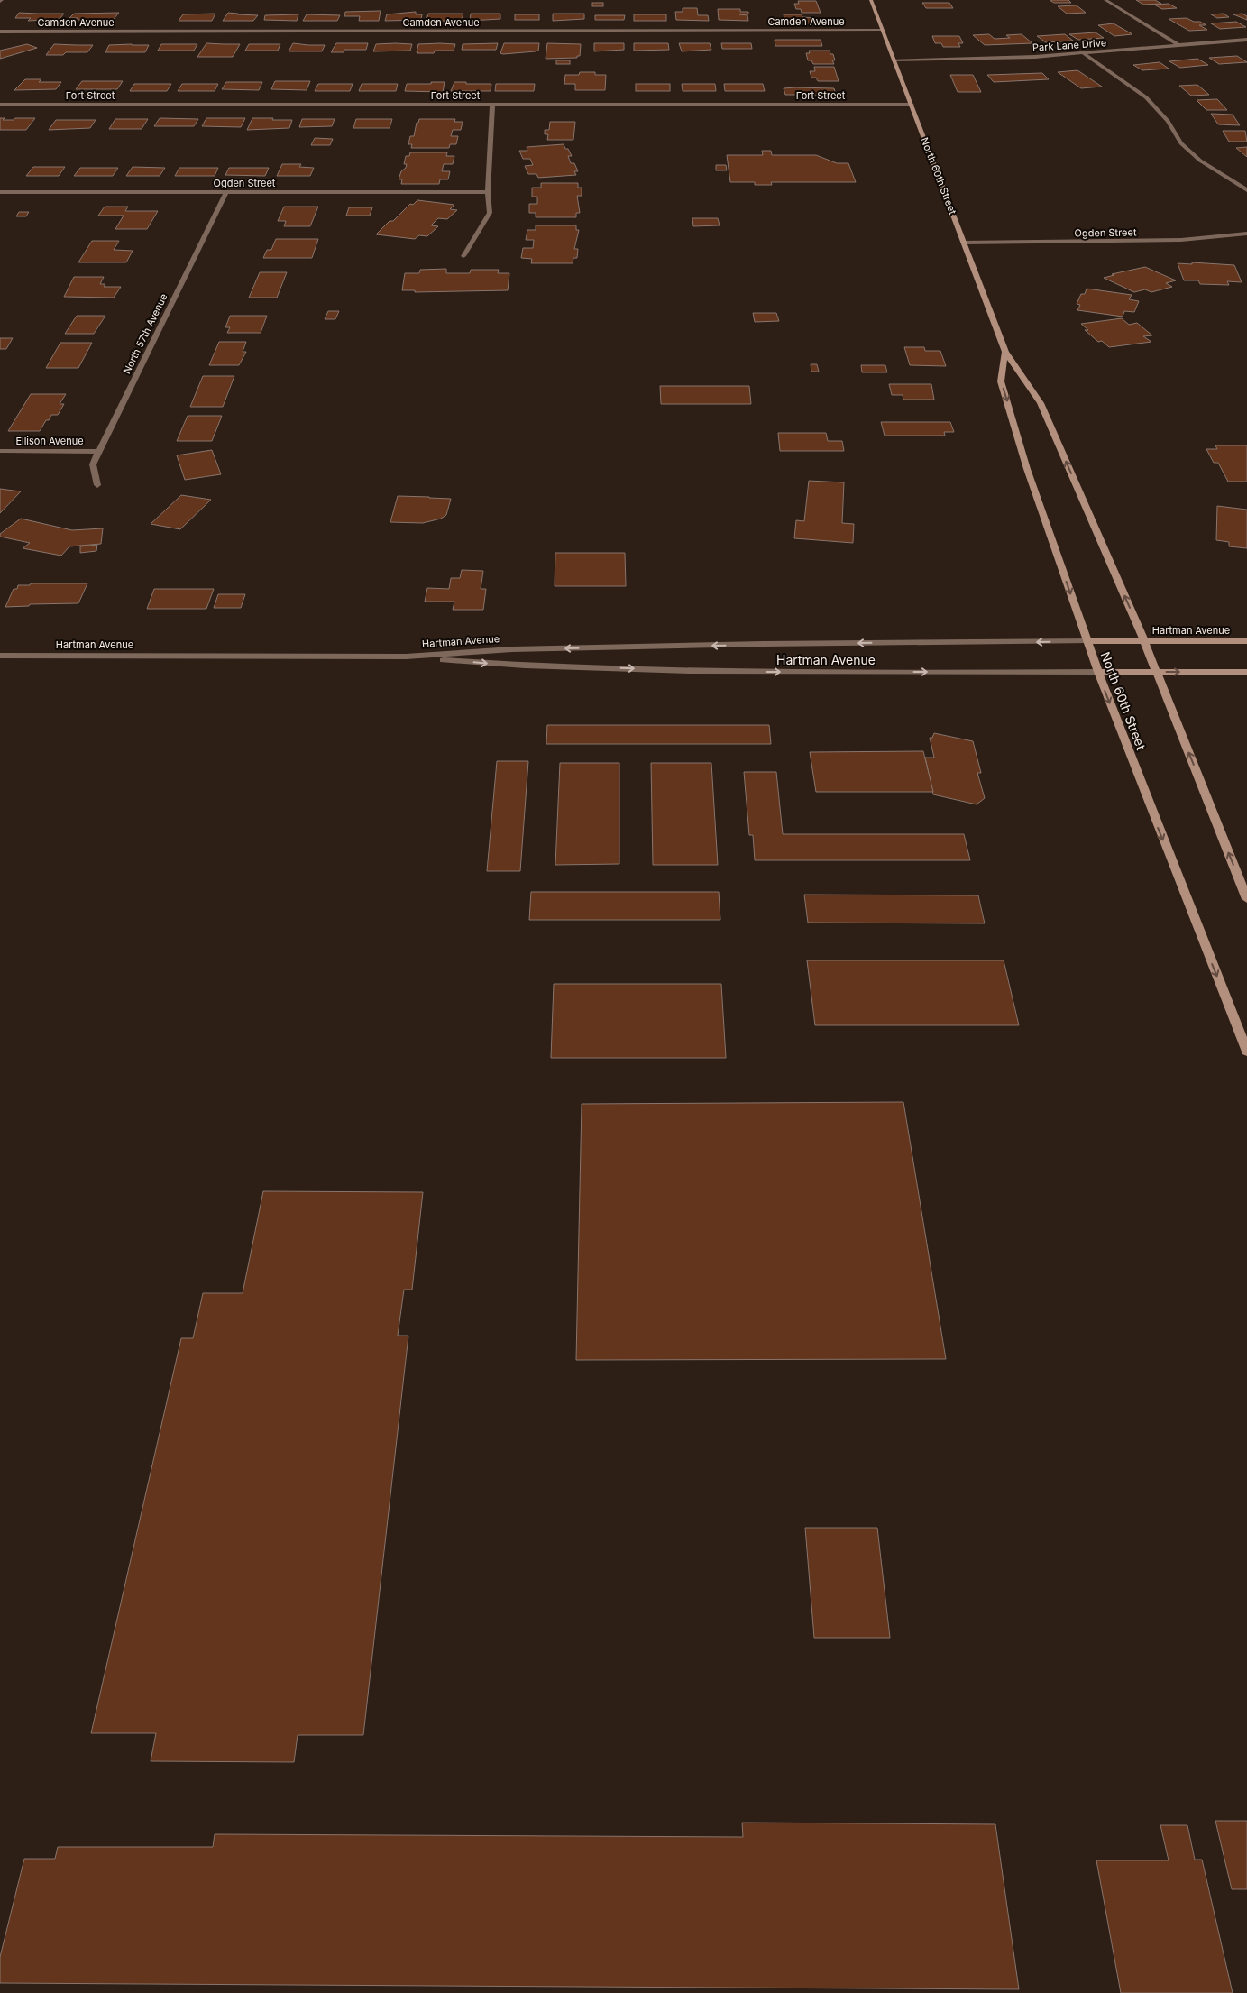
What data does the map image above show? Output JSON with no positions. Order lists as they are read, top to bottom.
{
  "streets": {
    "main road": ["North 60th Street", "Hartman Avenue"],
    "street": [
      "Camden Avenue",
      "Park Lane Drive",
      "Fort Street",
      "Ogden Street",
      "North 57th Avenue",
      "Ellison Avenue"
    ]
  },
  "crossings": [
    ["Camden Avenue", "North 60th Street"],
    ["Park Lane Drive", "North 60th Street"],
    ["Fort Street", "North 60th Street"],
    ["North 60th Street", "Ogden Street"],
    ["North 60th Street", "Hartman Avenue"],
    ["Ogden Street", "North 57th Avenue"],
    ["North 57th Avenue", "Ellison Avenue"]
  ]
}
